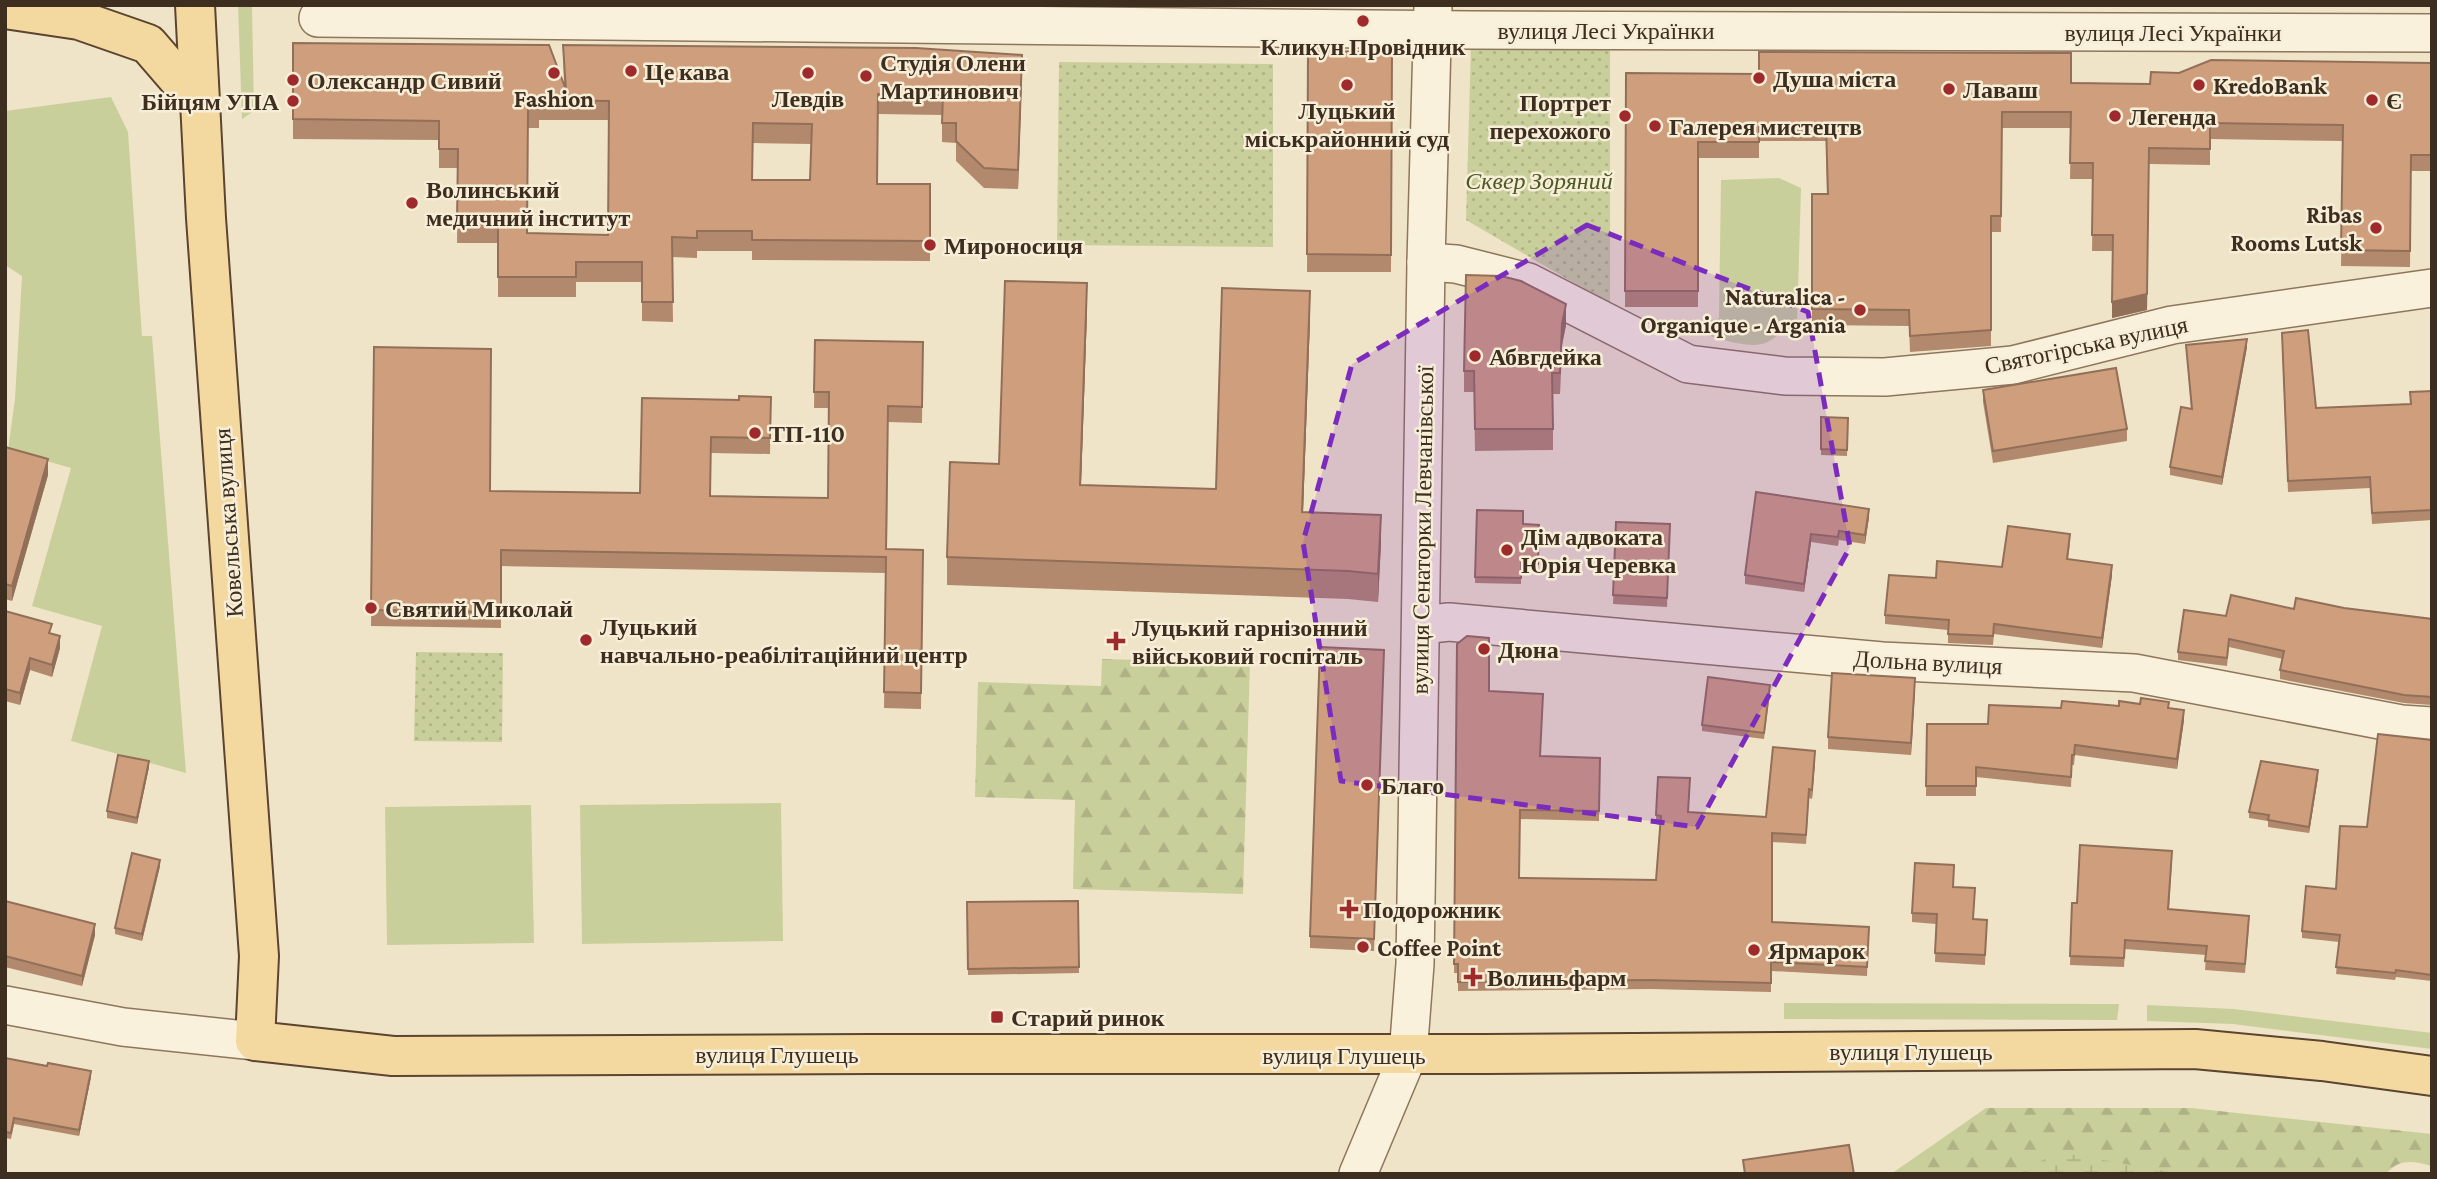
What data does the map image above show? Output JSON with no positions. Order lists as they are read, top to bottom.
{
  "streets": {
    "main road": ["Ковельська вулиця", "вулиця Глушець"],
    "street": [
      "вулиця Лесі Українки",
      "Святогірська вулиця",
      "вулиця Сенаторки Левчанівської",
      "Дольна вулиця"
    ]
  },
  "crossings": [
    ["вулиця Лесі Українки", "вулиця Сенаторки Левчанівської"],
    ["Святогірська вулиця", "вулиця Сенаторки Левчанівської"],
    ["Ковельська вулиця", "вулиця Глушець"],
    ["вулиця Сенаторки Левчанівської", "Дольна вулиця"],
    ["вулиця Сенаторки Левчанівської", "вулиця Глушець"]
  ],
  "parks": ["Сквер Зоряний"],
  "places": {
    "other": [
      "Кликун Провідник",
      "Це кава",
      "Fashion",
      "Левдів",
      "Студія Олени Мартинович",
      "Душа міста",
      "Олександр Сивий",
      "Луцький міськрайонний суд",
      "KredoBank",
      "Лаваш",
      "Є",
      "Бійцям УПА",
      "Портрет перехожого",
      "Легенда",
      "Галерея мистецтв",
      "Волинський медичний інститут",
      "Ribas Rooms Lutsk",
      "Мироносиця",
      "Naturalica - Organique - Argania",
      "Абвгдейка",
      "ТП-110",
      "Дім адвоката Юрія Черевка",
      "Святий Миколай",
      "Луцький навчально-реабілітаційний центр",
      "Дюна",
      "Благо",
      "Coffee Point",
      "Ярмарок"
    ],
    "health": ["Луцький гарнізонний військовий госпіталь", "Подорожник", "Волиньфарм"],
    "transit": ["Старий ринок"]
  }
}
